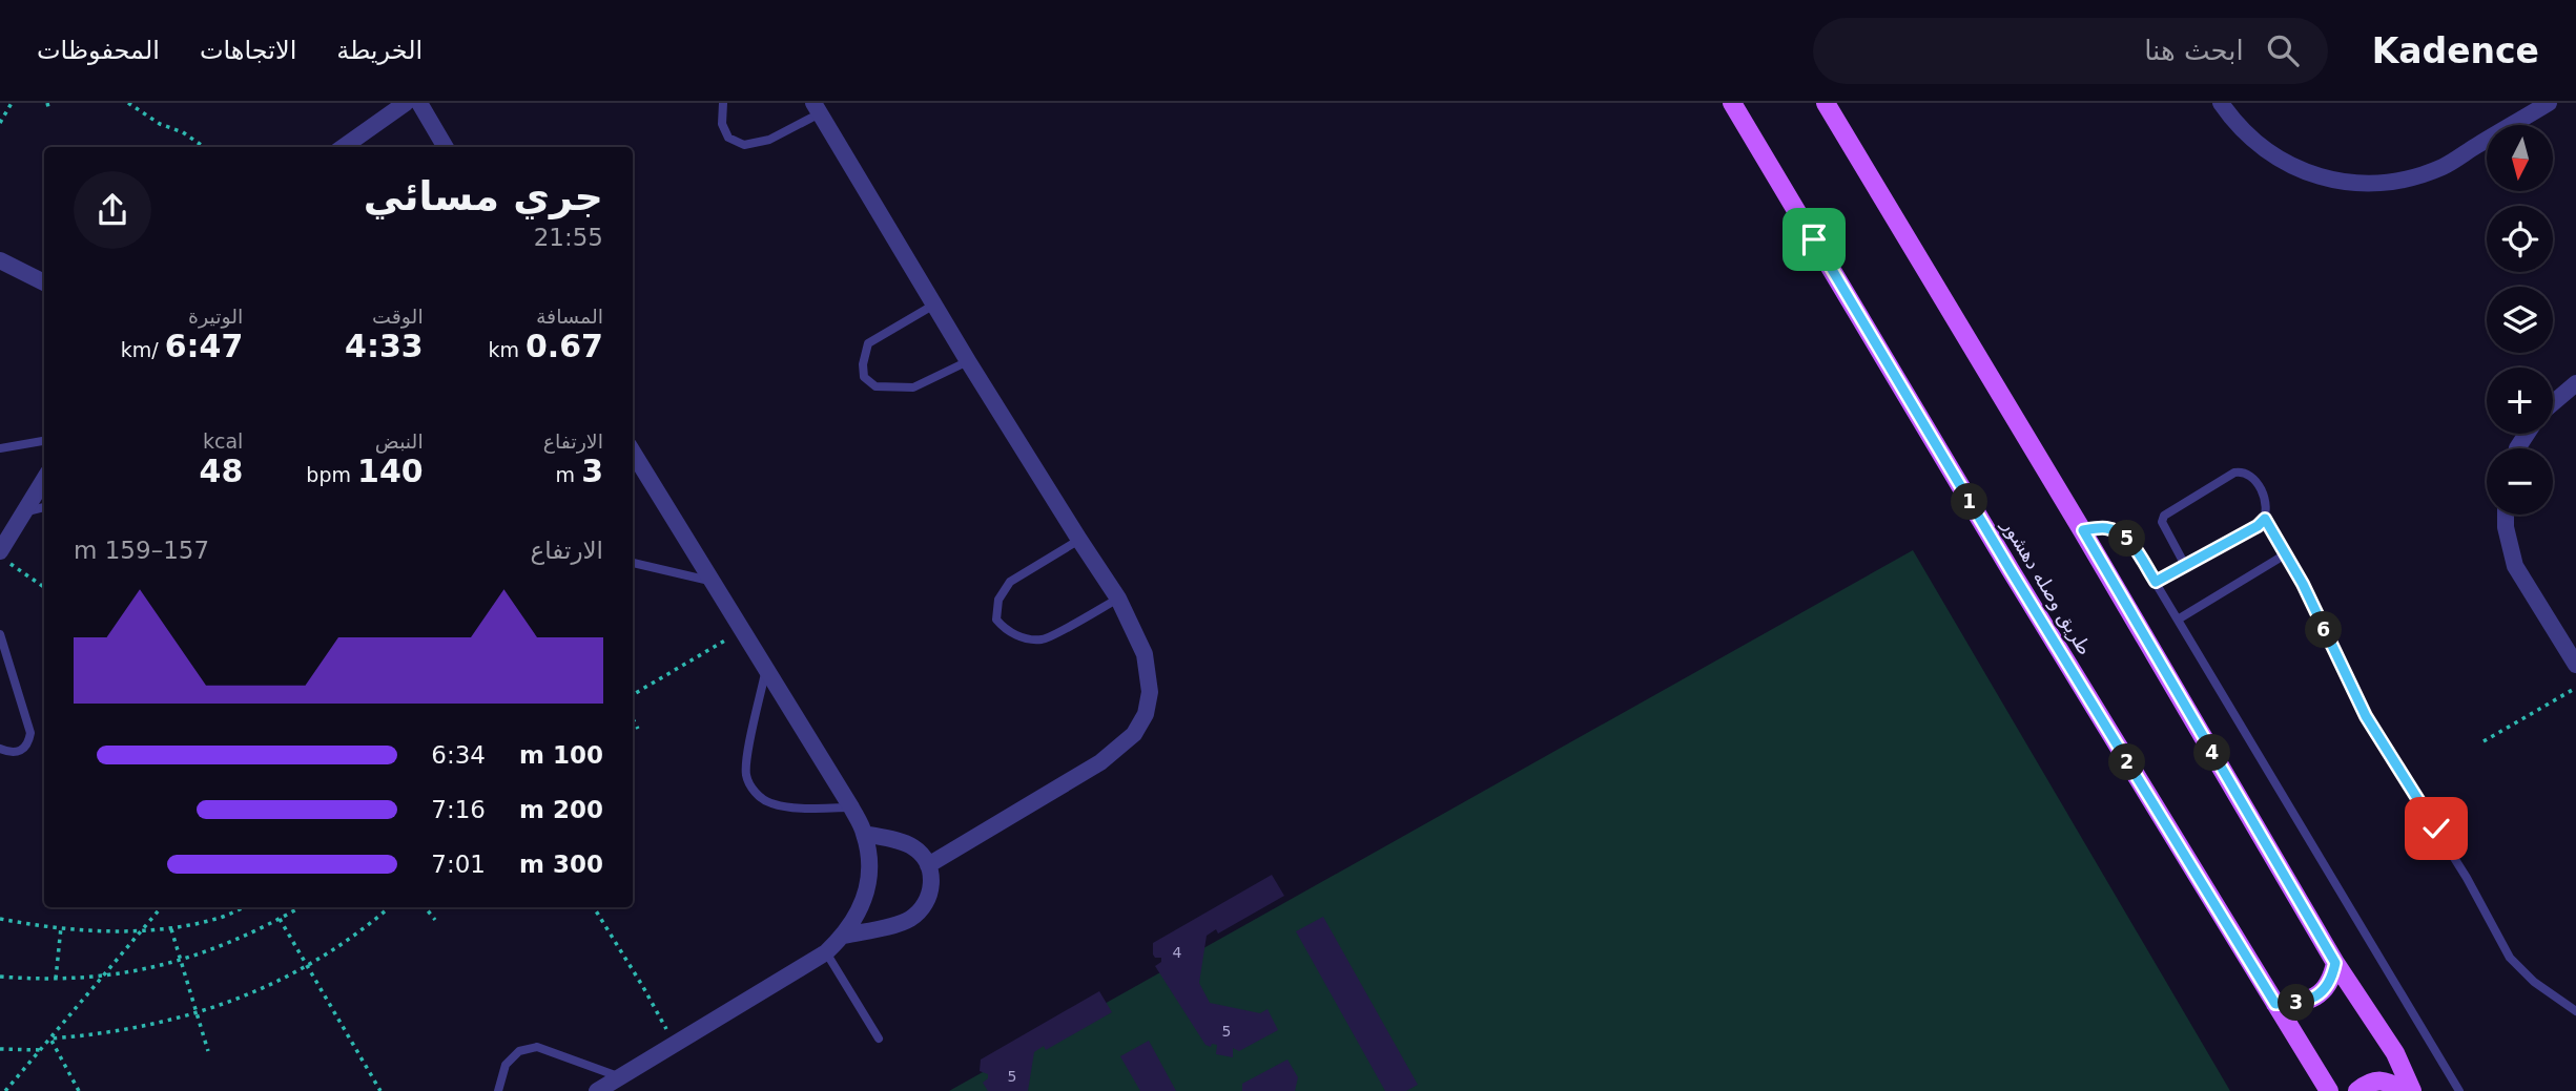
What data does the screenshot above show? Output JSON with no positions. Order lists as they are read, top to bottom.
{
  "streets": {
    "main road": ["طريق وصله دهشور"]
  },
  "house_numbers": ["4", "5", "5"],
  "north": "bottom",
  "page": {
    "header": "Kadence",
    "search": "ابحث هنا",
    "nav": ["الخريطة", "الاتجاهات", "المحفوظات"],
    "map_buttons": ["+", "−"],
    "heading": ["جري مسائي", "21:55"],
    "stats": [
      ["المسافة", "0.67 km"],
      ["الوقت", "4:33"],
      ["الوتيرة", "6:47 /km"],
      ["الارتفاع", "3 m"],
      ["النبض", "140 bpm"],
      ["kcal", "48"]
    ],
    "pins": [
      "1",
      "5",
      "6",
      "4",
      "2",
      "3"
    ],
    "chart": ["الارتفاع", "157–159 m"],
    "list": [
      {
        "name": "100 m",
        "note": "6:34"
      },
      {
        "name": "200 m",
        "note": "7:16"
      },
      {
        "name": "300 m",
        "note": "7:01"
      }
    ]
  }
}
